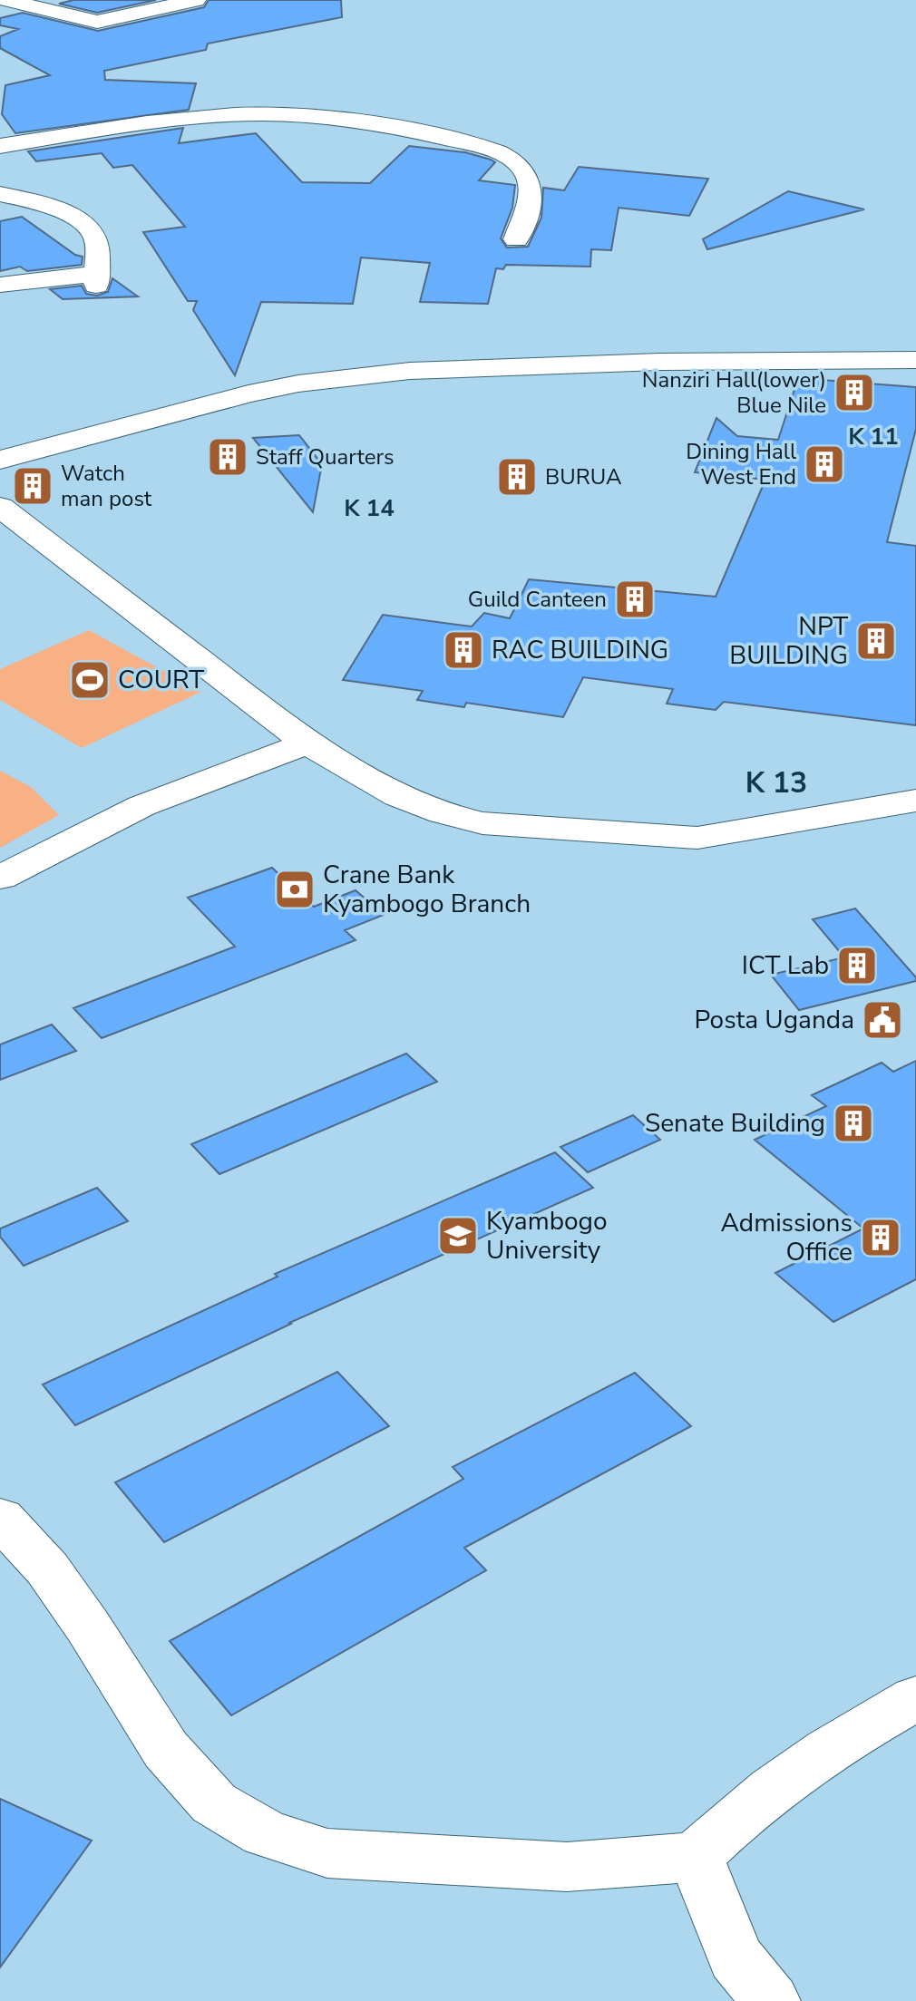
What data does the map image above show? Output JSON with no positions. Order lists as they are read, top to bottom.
{
  "districts": ["K 11", "K 14", "K 13"],
  "places": {
    "building": [
      "Nanziri Hall(lower) Blue Nile",
      "Staff Quarters",
      "Dining Hall West End",
      "BURUA",
      "Watch man post",
      "Guild Canteen",
      "NPT BUILDING",
      "RAC BUILDING",
      "ICT Lab",
      "Senate Building",
      "Admissions Office"
    ],
    "sports": ["COURT"],
    "bank": ["Crane Bank Kyambogo Branch"],
    "public building": ["Posta Uganda"],
    "school or university": ["Kyambogo University"]
  }
}
